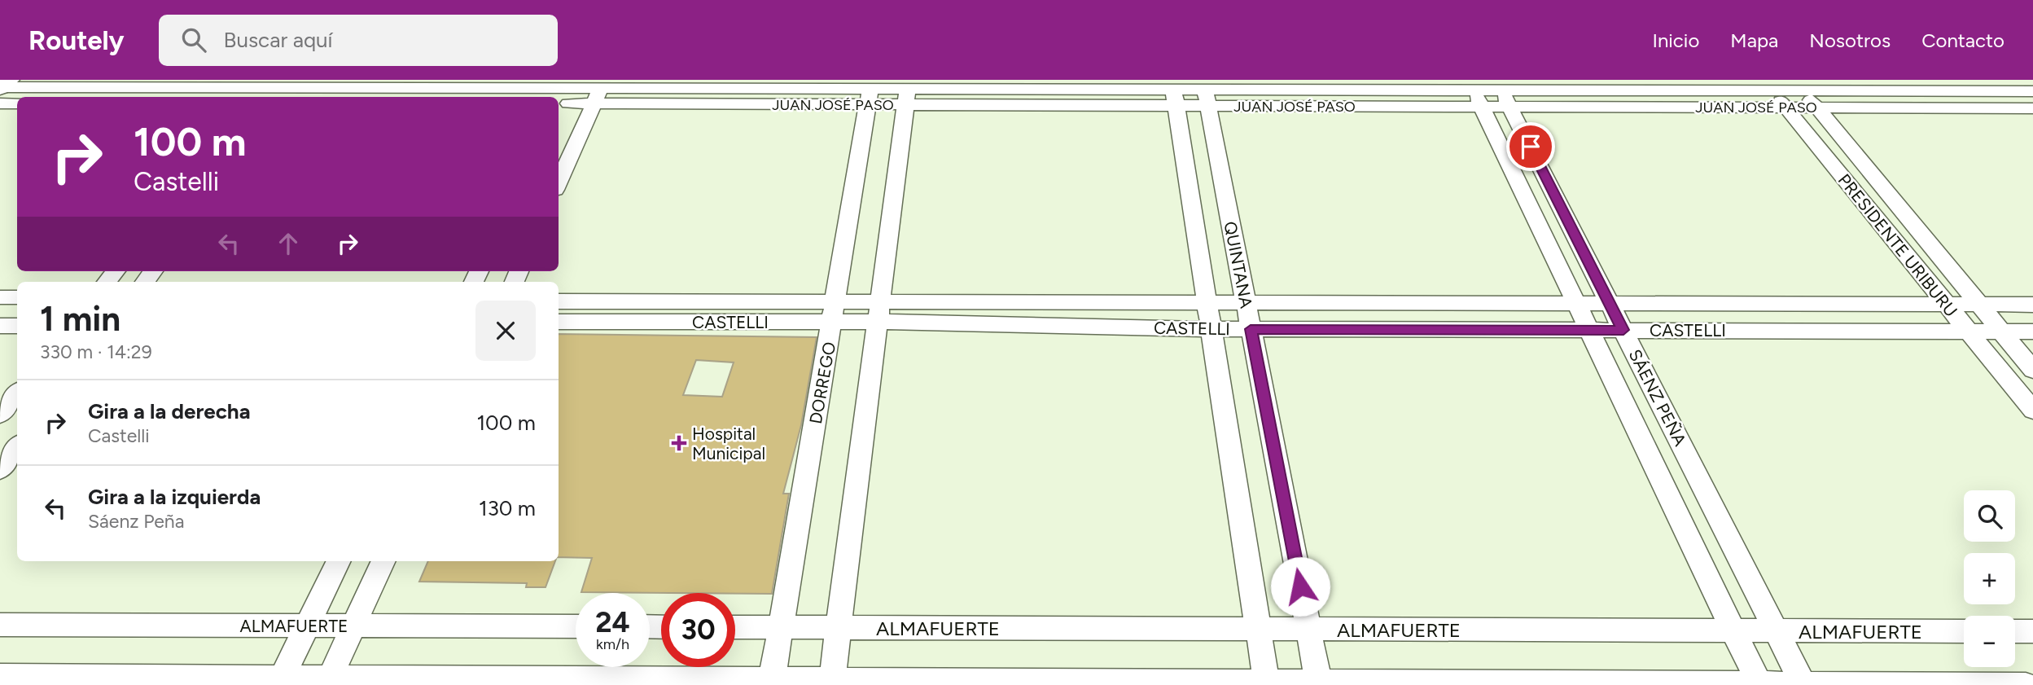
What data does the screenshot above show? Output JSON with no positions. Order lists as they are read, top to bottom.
{
  "streets": {
    "street": [
      "JUAN JOSÉ PASO",
      "PRESIDENTE URIBURU",
      "QUINTANA",
      "CASTELLI",
      "DORREGO",
      "SÁENZ PEÑA",
      "ALMAFUERTE"
    ]
  },
  "crossings": [
    ["JUAN JOSÉ PASO", "PRESIDENTE URIBURU"],
    ["JUAN JOSÉ PASO", "QUINTANA"],
    ["JUAN JOSÉ PASO", "DORREGO"],
    ["JUAN JOSÉ PASO", "SÁENZ PEÑA"],
    ["PRESIDENTE URIBURU", "CASTELLI"],
    ["QUINTANA", "CASTELLI"],
    ["QUINTANA", "ALMAFUERTE"],
    ["CASTELLI", "DORREGO"],
    ["CASTELLI", "SÁENZ PEÑA"],
    ["DORREGO", "ALMAFUERTE"],
    ["SÁENZ PEÑA", "ALMAFUERTE"]
  ],
  "places": {
    "health": ["Hospital Municipal"]
  },
  "page": {
    "header": "Routely",
    "search": "Buscar aquí",
    "nav": [
      "Inicio",
      "Mapa",
      "Nosotros",
      "Contacto"
    ],
    "turn": ["100 m", "Castelli"],
    "heading": ["1 min", "330 m · 14:29"],
    "list": [
      {
        "name": "Gira a la derecha",
        "note": "Castelli",
        "value": "100 m"
      },
      {
        "name": "Gira a la izquierda",
        "note": "Sáenz Peña",
        "value": "130 m"
      }
    ],
    "map_buttons": ["+", "−"],
    "speed": "24 km/h",
    "limit": "30"
  }
}
